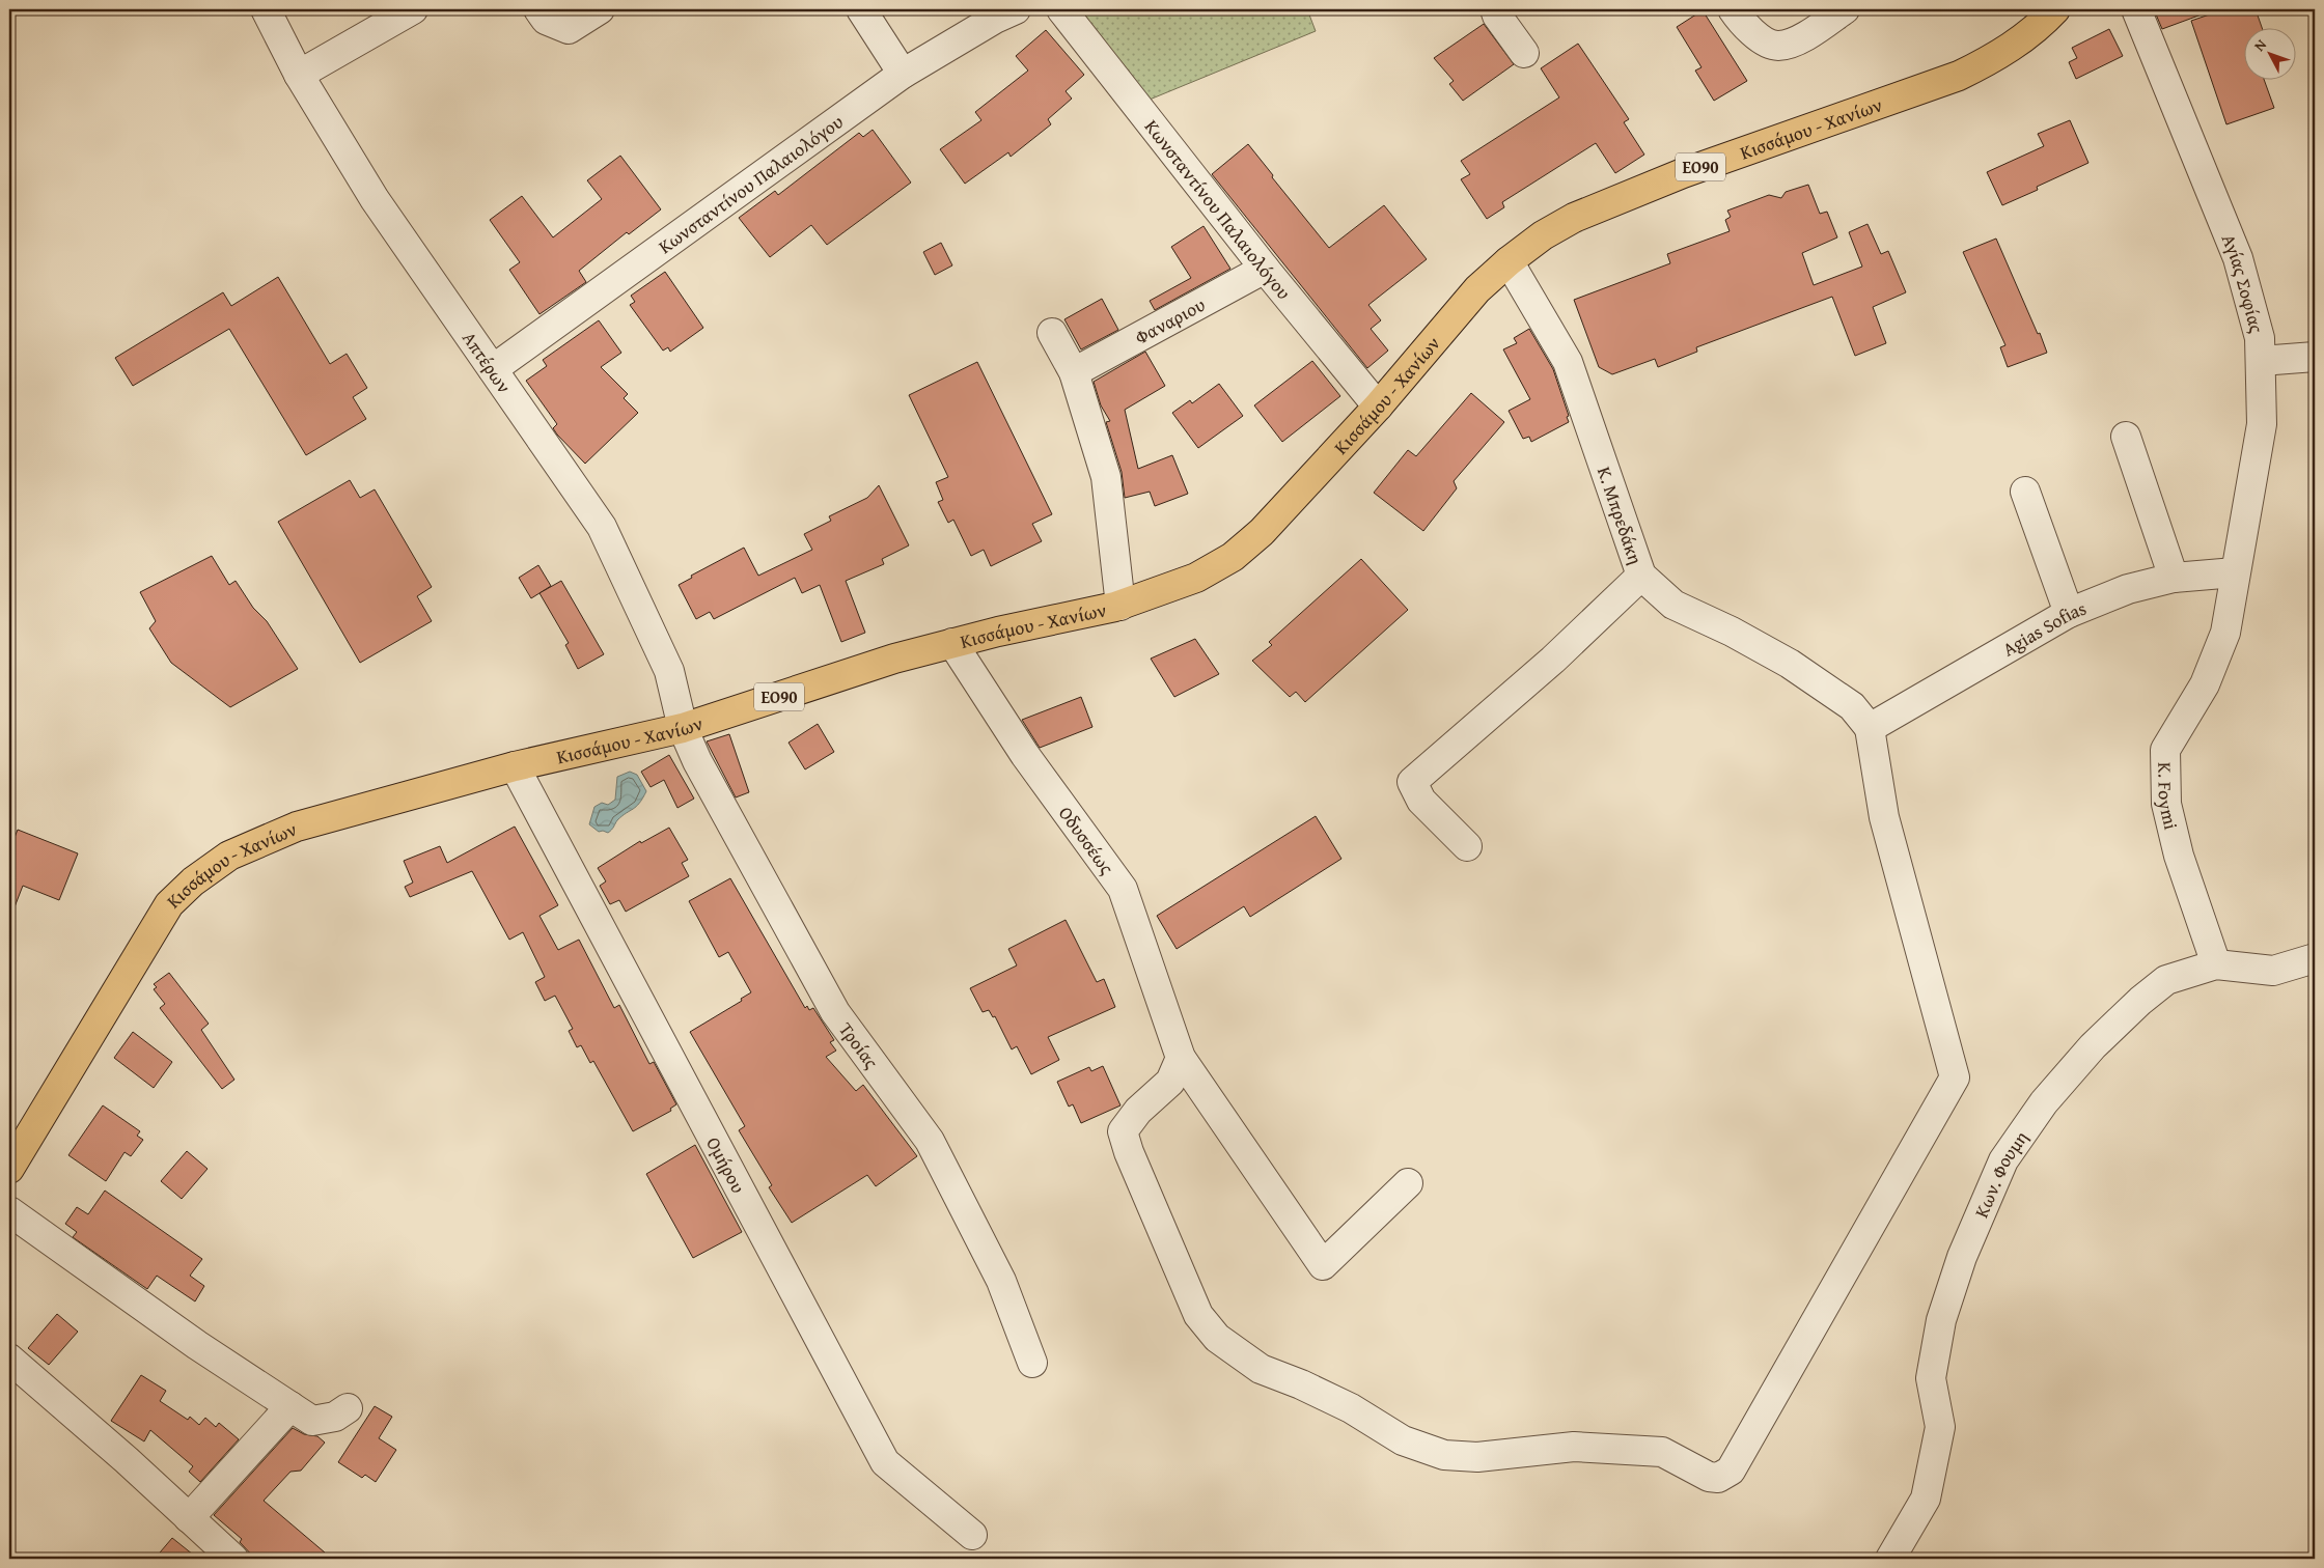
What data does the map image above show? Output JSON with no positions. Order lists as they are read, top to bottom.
{
  "streets": {
    "main road": ["Κισσάμου - Χανίων", "ΕΟ90"],
    "street": [
      "Κωνσταντίνου Παλαιολόγου",
      "Αγίας Σοφίας",
      "Φαναριου",
      "Απτέρων",
      "Κ. Μπρεδάκη",
      "Agias Sofias",
      "K. Foymi",
      "Οδυσσέως",
      "Τροίας",
      "Ομήρου",
      "Κων. Φουμη"
    ]
  },
  "crossings": [
    ["Κισσάμου - Χανίων", "Κωνσταντίνου Παλαιολόγου"],
    ["Κισσάμου - Χανίων", "Απτέρων"],
    ["Κισσάμου - Χανίων", "Κ. Μπρεδάκη"],
    ["Κισσάμου - Χανίων", "Οδυσσέως"],
    ["Κισσάμου - Χανίων", "Τροίας"],
    ["Κισσάμου - Χανίων", "Ομήρου"],
    ["Κωνσταντίνου Παλαιολόγου", "Φαναριου"],
    ["Κωνσταντίνου Παλαιολόγου", "Απτέρων"],
    ["Αγίας Σοφίας", "Agias Sofias"],
    ["Αγίας Σοφίας", "K. Foymi"],
    ["Απτέρων", "Τροίας"],
    ["Κ. Μπρεδάκη", "Agias Sofias"],
    ["Agias Sofias", "K. Foymi"],
    ["K. Foymi", "Κων. Φουμη"]
  ],
  "north": "top left"
}
